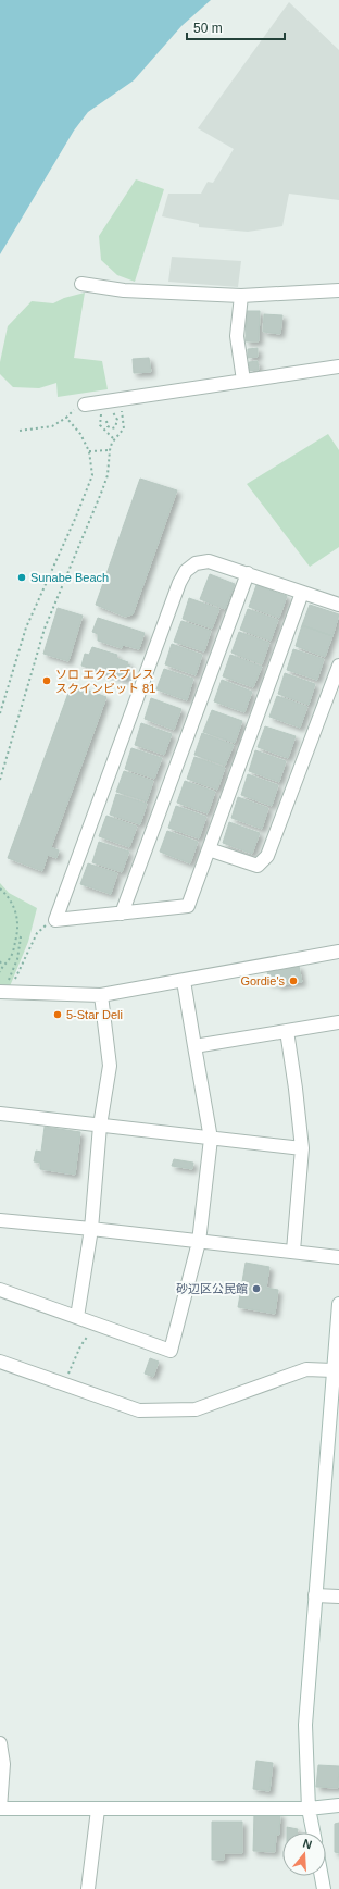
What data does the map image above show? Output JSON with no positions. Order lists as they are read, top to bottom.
{
  "places": [
    "Sunabe Beach",
    "ソロ エクスプレス スクインビット 81",
    "Gordie's",
    "5-Star Deli",
    "砂辺区公民館"
  ],
  "scale_bar": "50 m",
  "north": "top"
}
